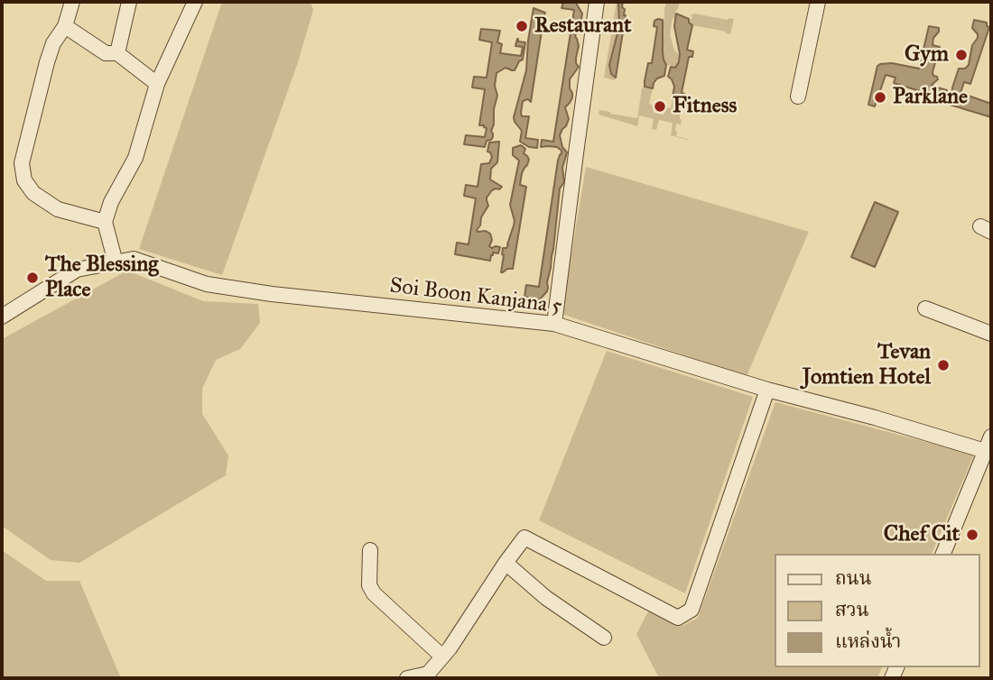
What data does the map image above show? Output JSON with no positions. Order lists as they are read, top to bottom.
{
  "streets": {
    "street": ["Soi Boon Kanjana 5"]
  },
  "places": [
    "Restaurant",
    "Gym",
    "Parklane",
    "Fitness",
    "The Blessing Place",
    "Tevan Jomtien Hotel",
    "Chef Cit"
  ],
  "legend": ["ถนน", "สวน", "แหล่งน้ำ"]
}
